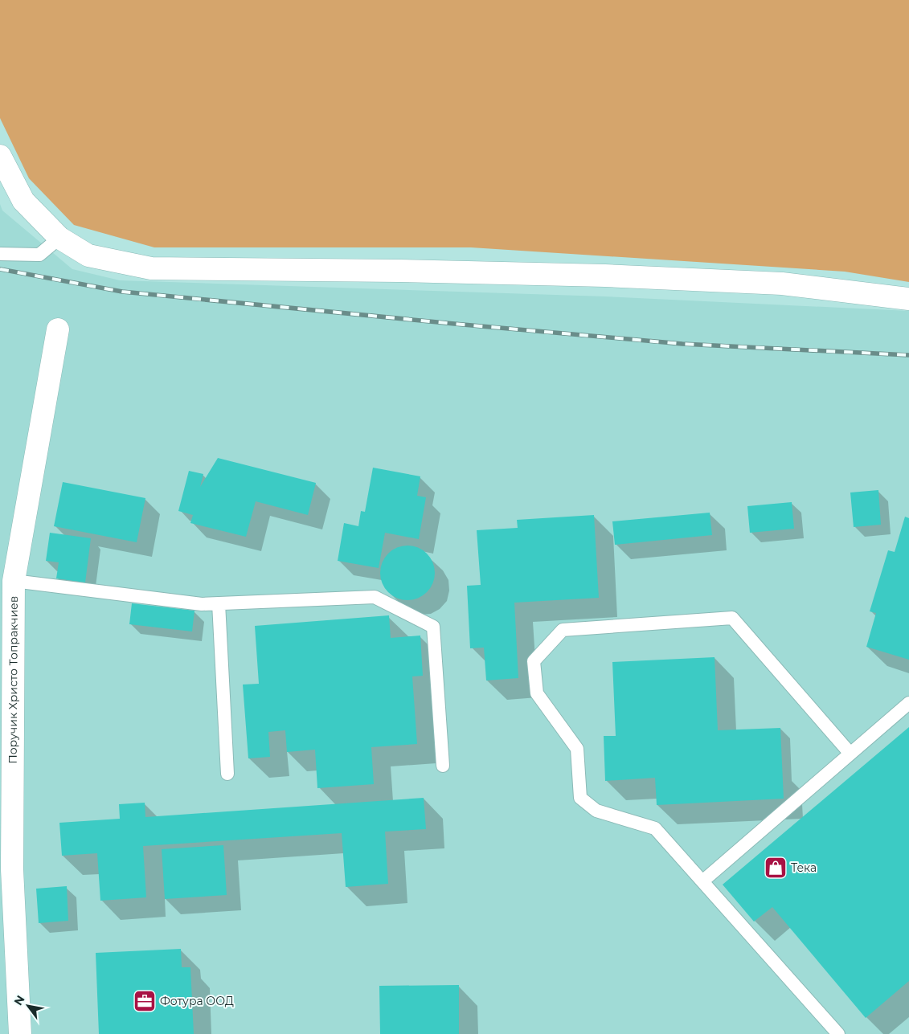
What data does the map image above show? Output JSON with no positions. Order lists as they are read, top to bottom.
{
  "streets": {
    "street": ["Поручик Христо Топракчиев"]
  },
  "places": {
    "shop": ["Тека"],
    "office": ["Фотура ООД"]
  },
  "north": "top left"
}
